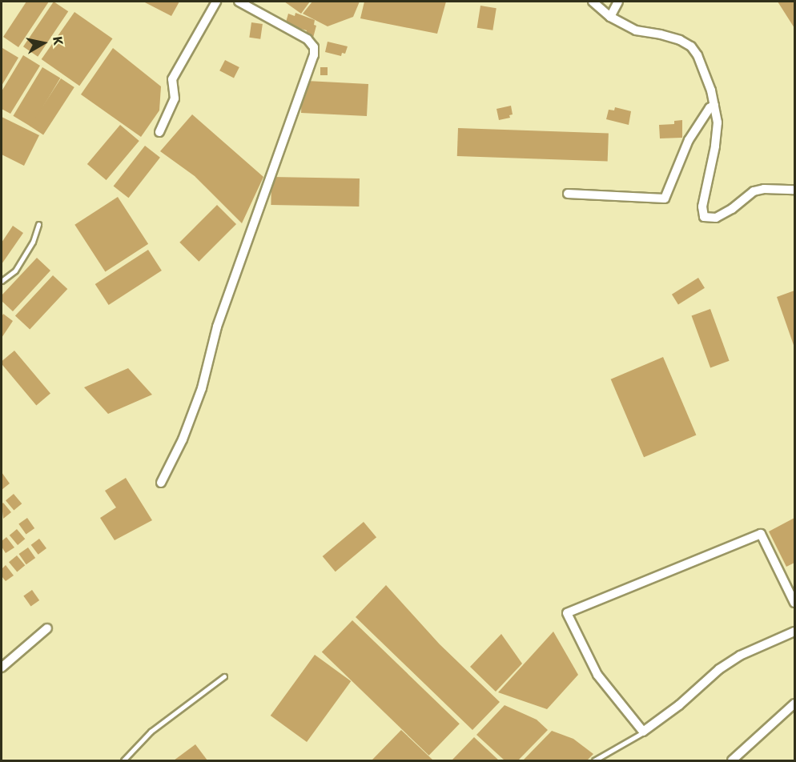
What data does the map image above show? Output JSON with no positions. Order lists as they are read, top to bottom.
{
  "north": "right"
}
